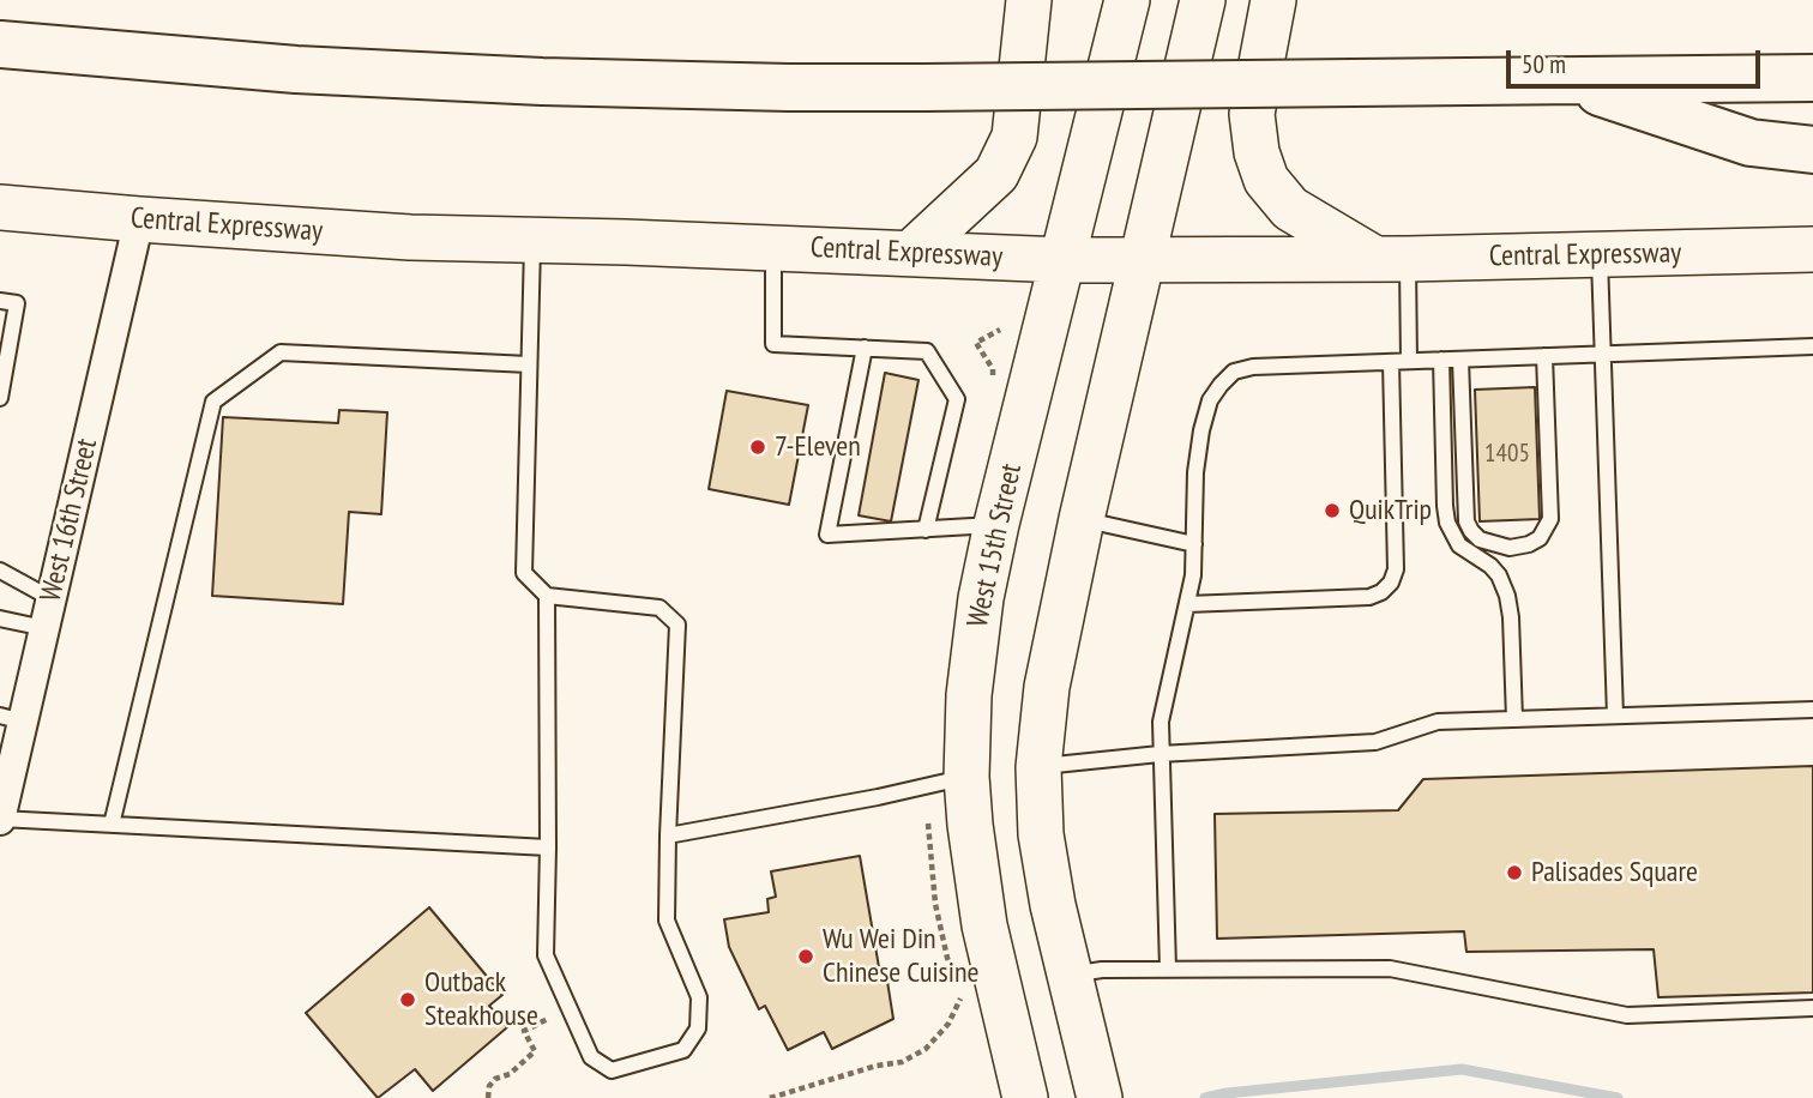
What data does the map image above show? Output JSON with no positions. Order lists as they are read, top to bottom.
{
  "streets": {
    "main road": ["Central Expressway", "West 15th Street"],
    "street": ["West 16th Street"]
  },
  "crossings": [
    ["Central Expressway", "West 16th Street"],
    ["Central Expressway", "West 15th Street"]
  ],
  "places": [
    "7-Eleven",
    "QuikTrip",
    "Palisades Square",
    "Wu Wei Din Chinese Cuisine",
    "Outback Steakhouse"
  ],
  "house_numbers": ["1405"],
  "scale_bar": "50 m"
}
